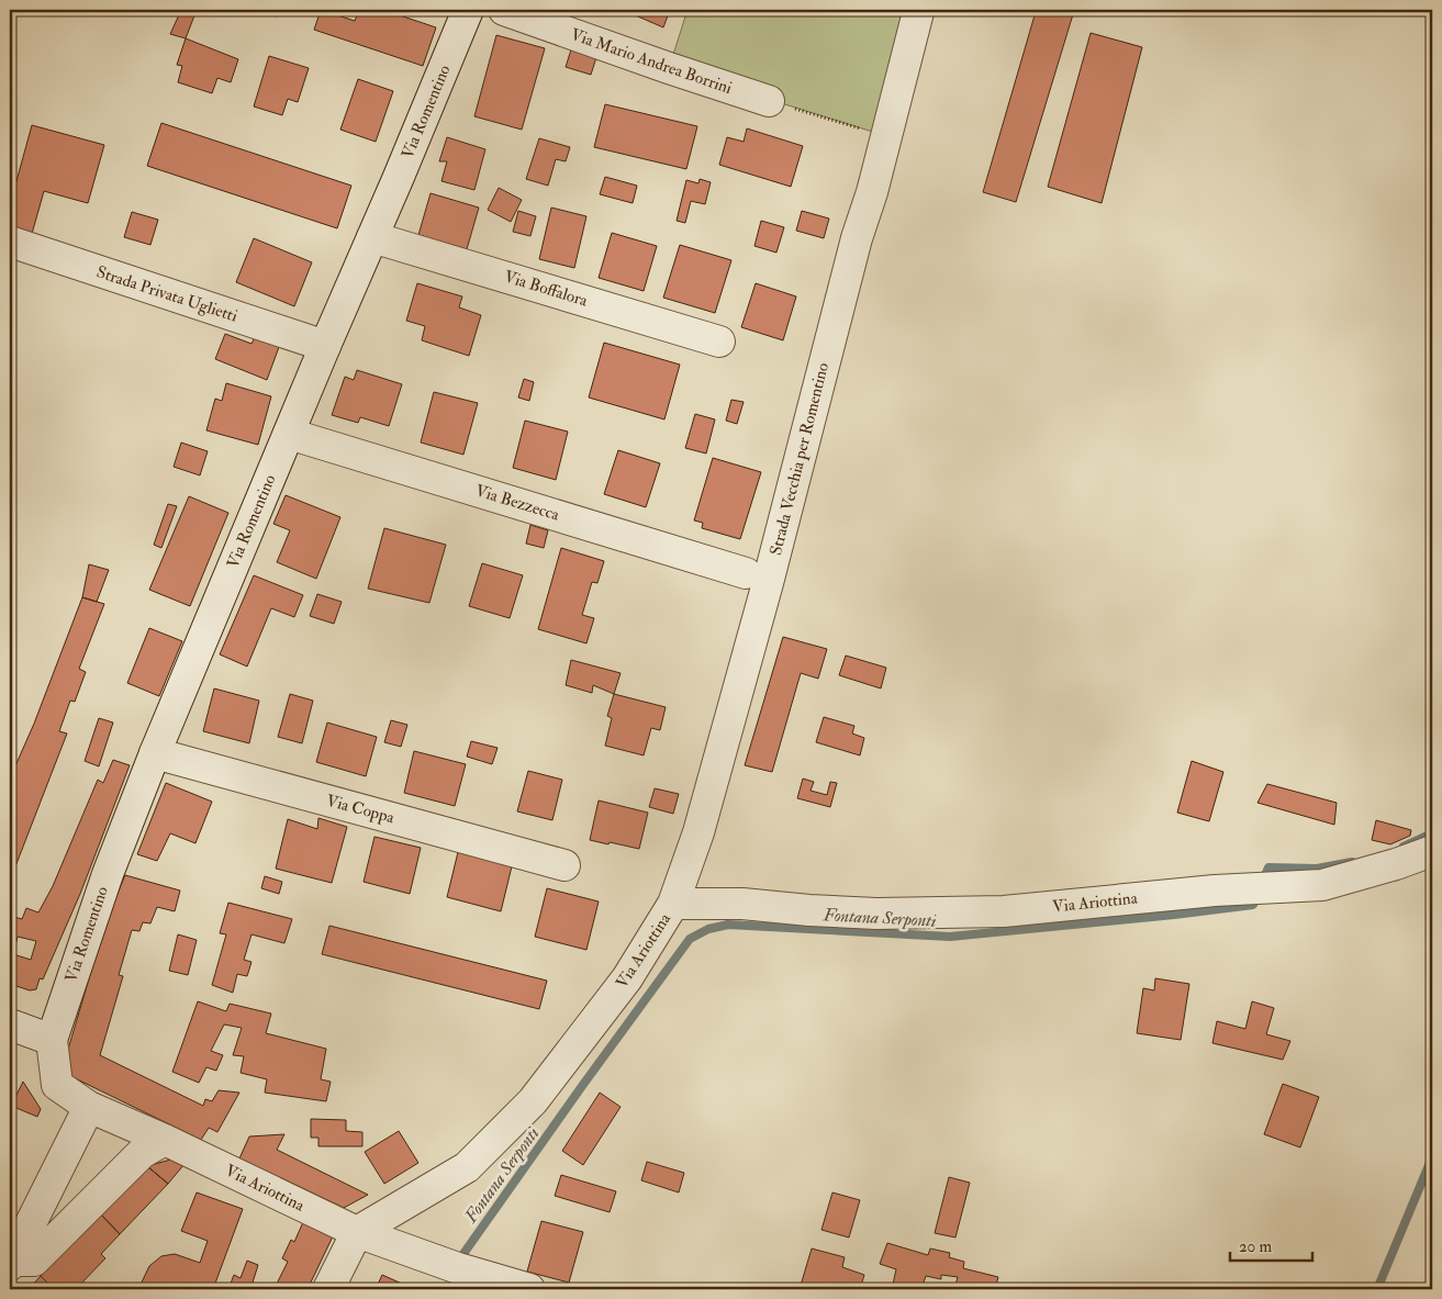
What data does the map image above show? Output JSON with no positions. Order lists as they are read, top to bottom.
{
  "streets": {
    "street": [
      "Via Mario Andrea Borrini",
      "Via Romentino",
      "Via Boffalora",
      "Strada Privata Uglietti",
      "Strada Vecchia per Romentino",
      "Via Bezzecca",
      "Via Coppa",
      "Via Ariottina"
    ]
  },
  "crossings": [
    ["Via Romentino", "Via Boffalora"],
    ["Via Romentino", "Strada Privata Uglietti"],
    ["Via Romentino", "Via Bezzecca"],
    ["Via Romentino", "Via Coppa"],
    ["Via Romentino", "Via Ariottina"],
    ["Strada Vecchia per Romentino", "Via Ariottina"]
  ],
  "water": ["Fontana Serponti"],
  "scale_bar": "20 m"
}
